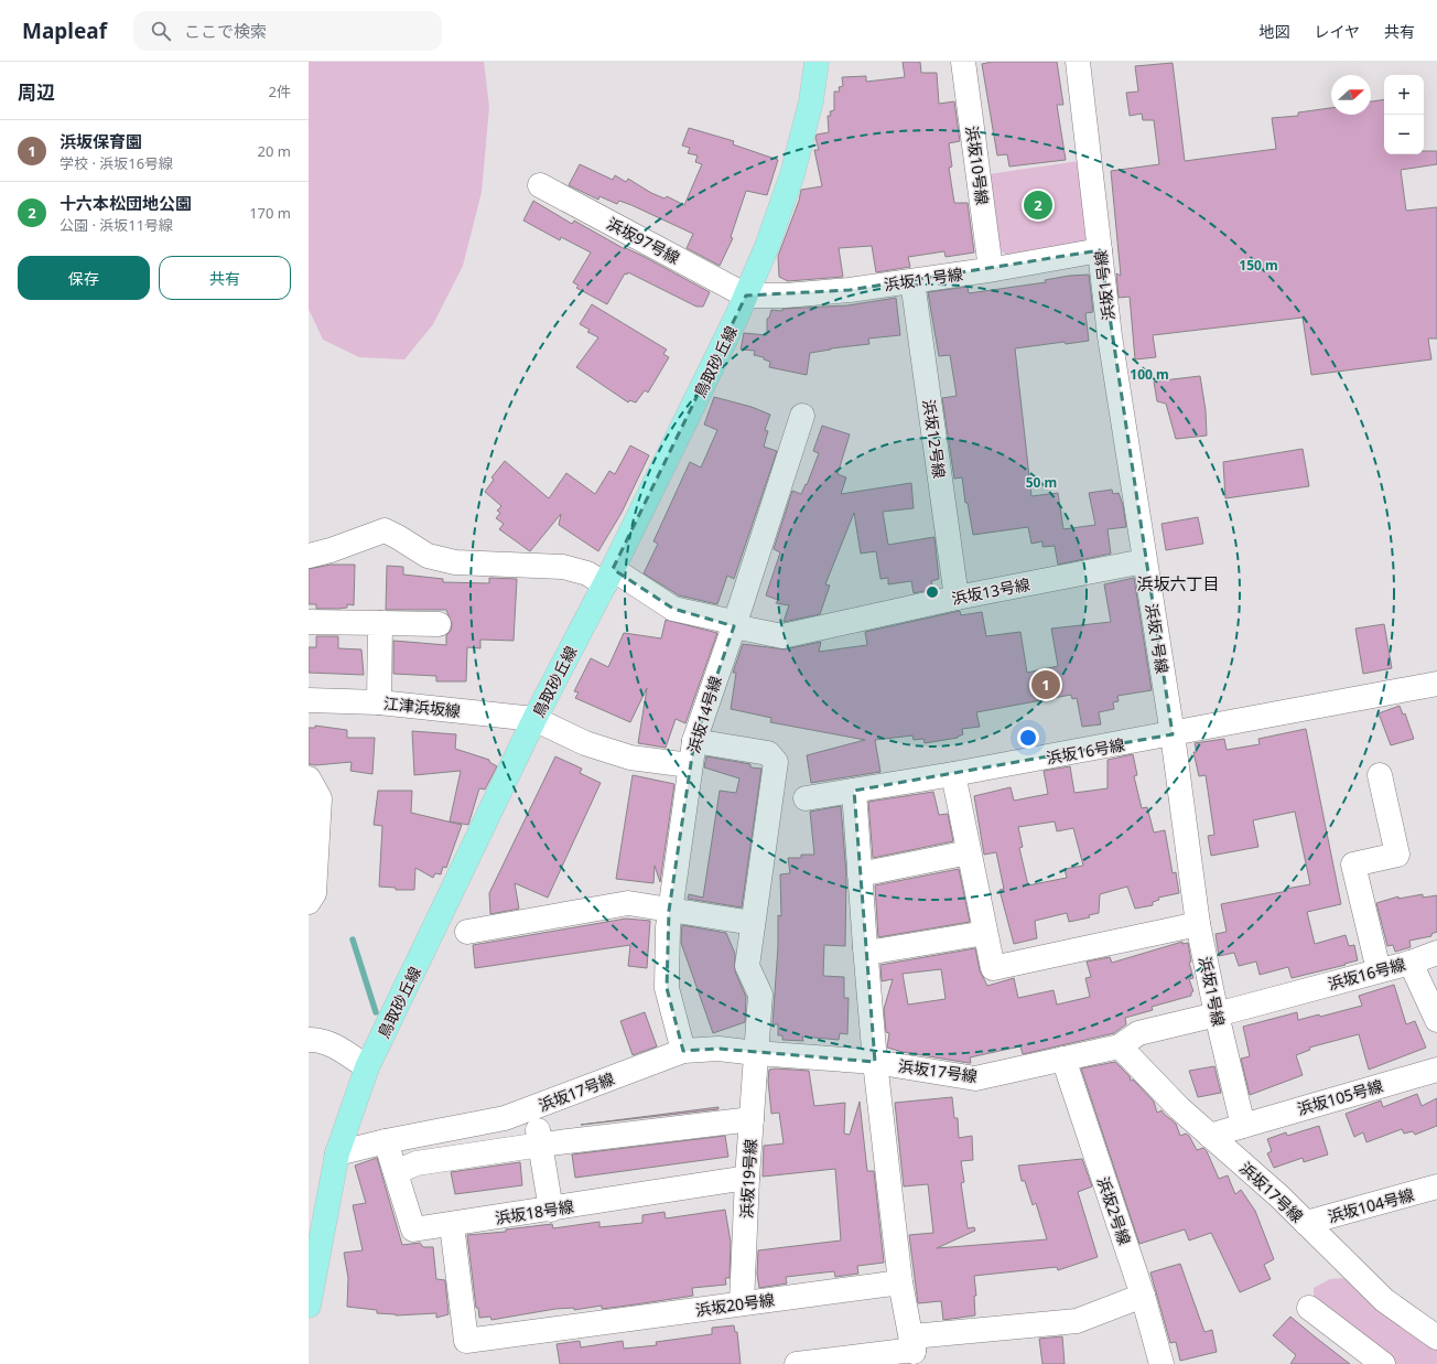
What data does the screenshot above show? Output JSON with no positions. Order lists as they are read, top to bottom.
{
  "streets": {
    "main road": ["鳥取砂丘線"],
    "street": [
      "浜坂10号線",
      "浜坂97号線",
      "浜坂11号線",
      "浜坂1号線",
      "浜坂12号線",
      "浜坂13号線",
      "江津浜坂線",
      "浜坂14号線",
      "浜坂16号線",
      "浜坂17号線",
      "浜坂105号線",
      "浜坂19号線",
      "浜坂104号線",
      "浜坂2号線",
      "浜坂18号線",
      "浜坂20号線"
    ]
  },
  "crossings": [
    ["浜坂10号線", "浜坂11号線"],
    ["浜坂97号線", "浜坂11号線"],
    ["浜坂97号線", "鳥取砂丘線"],
    ["浜坂11号線", "浜坂1号線"],
    ["浜坂11号線", "鳥取砂丘線"],
    ["浜坂11号線", "浜坂12号線"],
    ["浜坂1号線", "浜坂13号線"],
    ["浜坂1号線", "浜坂16号線"],
    ["浜坂1号線", "浜坂105号線"],
    ["鳥取砂丘線", "浜坂13号線"],
    ["鳥取砂丘線", "江津浜坂線"],
    ["鳥取砂丘線", "浜坂17号線"],
    ["浜坂12号線", "浜坂13号線"],
    ["浜坂13号線", "浜坂14号線"],
    ["江津浜坂線", "浜坂14号線"],
    ["浜坂14号線", "浜坂17号線"],
    ["浜坂14号線", "浜坂19号線"],
    ["浜坂16号線", "浜坂17号線"],
    ["浜坂17号線", "浜坂19号線"],
    ["浜坂17号線", "浜坂104号線"],
    ["浜坂17号線", "浜坂2号線"],
    ["浜坂17号線", "浜坂18号線"],
    ["浜坂19号線", "浜坂18号線"],
    ["浜坂19号線", "浜坂20号線"],
    ["浜坂18号線", "浜坂20号線"]
  ],
  "districts": ["浜坂六丁目"],
  "north": "right",
  "page": {
    "header": "Mapleaf",
    "search": "ここで検索",
    "nav": ["地図", "レイヤ", "共有"],
    "heading": ["周辺", "2件"],
    "map_buttons": ["+", "−"],
    "list": [
      {
        "mark": "1",
        "name": "浜坂保育園",
        "note": "学校 · 浜坂16号線",
        "value": "20 m"
      },
      {
        "mark": "2",
        "name": "十六本松団地公園",
        "note": "公園 · 浜坂11号線",
        "value": "170 m"
      }
    ],
    "pins": ["2", "1"],
    "buttons": ["保存", "共有"]
  },
  "rings": ["150 m", "100 m", "50 m"]
}
